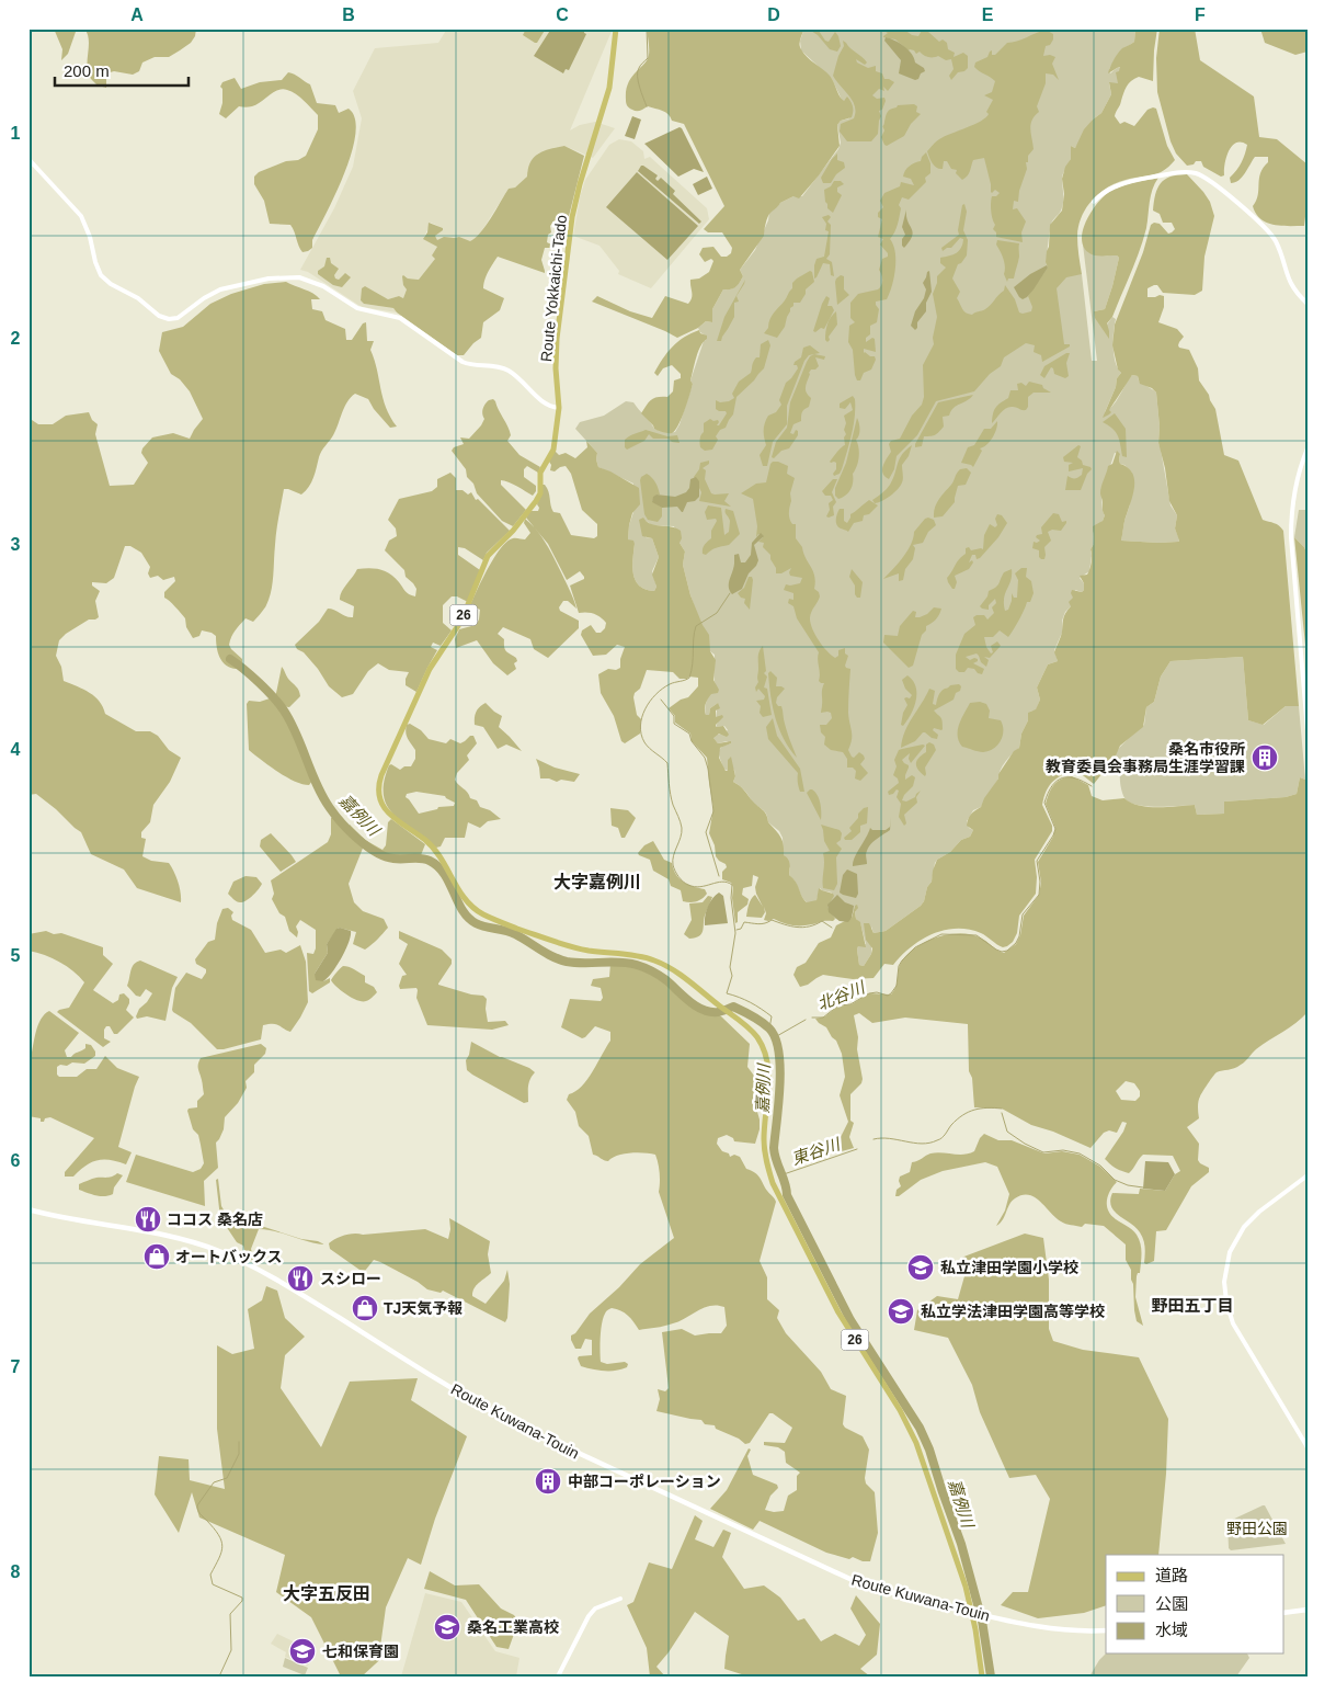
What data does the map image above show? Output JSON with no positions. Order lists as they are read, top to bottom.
{
  "streets": {
    "main road": ["Route Yokkaichi-Tado", "26", "Route Kuwana-Touin"]
  },
  "districts": ["大字嘉例川", "野田五丁目", "大字五反田"],
  "water": ["嘉例川", "北谷川", "東谷川"],
  "parks": ["野田公園"],
  "places": {
    "building": ["桑名市役所 教育委員会事務局生涯学習課", "中部コーポレーション"],
    "restaurant": ["ココス 桑名店", "スシロー"],
    "shop": ["オートバックス", "TJ天気予報"],
    "school or university": [
      "私立津田学園小学校",
      "私立学法津田学園高等学校",
      "桑名工業高校",
      "七和保育園"
    ]
  },
  "legend": ["道路", "公園", "水域"],
  "scale_bar": "200 m",
  "grid": {
    "columns": [
      "A",
      "B",
      "C",
      "D",
      "E",
      "F"
    ],
    "rows": [
      "1",
      "2",
      "3",
      "4",
      "5",
      "6",
      "7",
      "8"
    ]
  }
}
